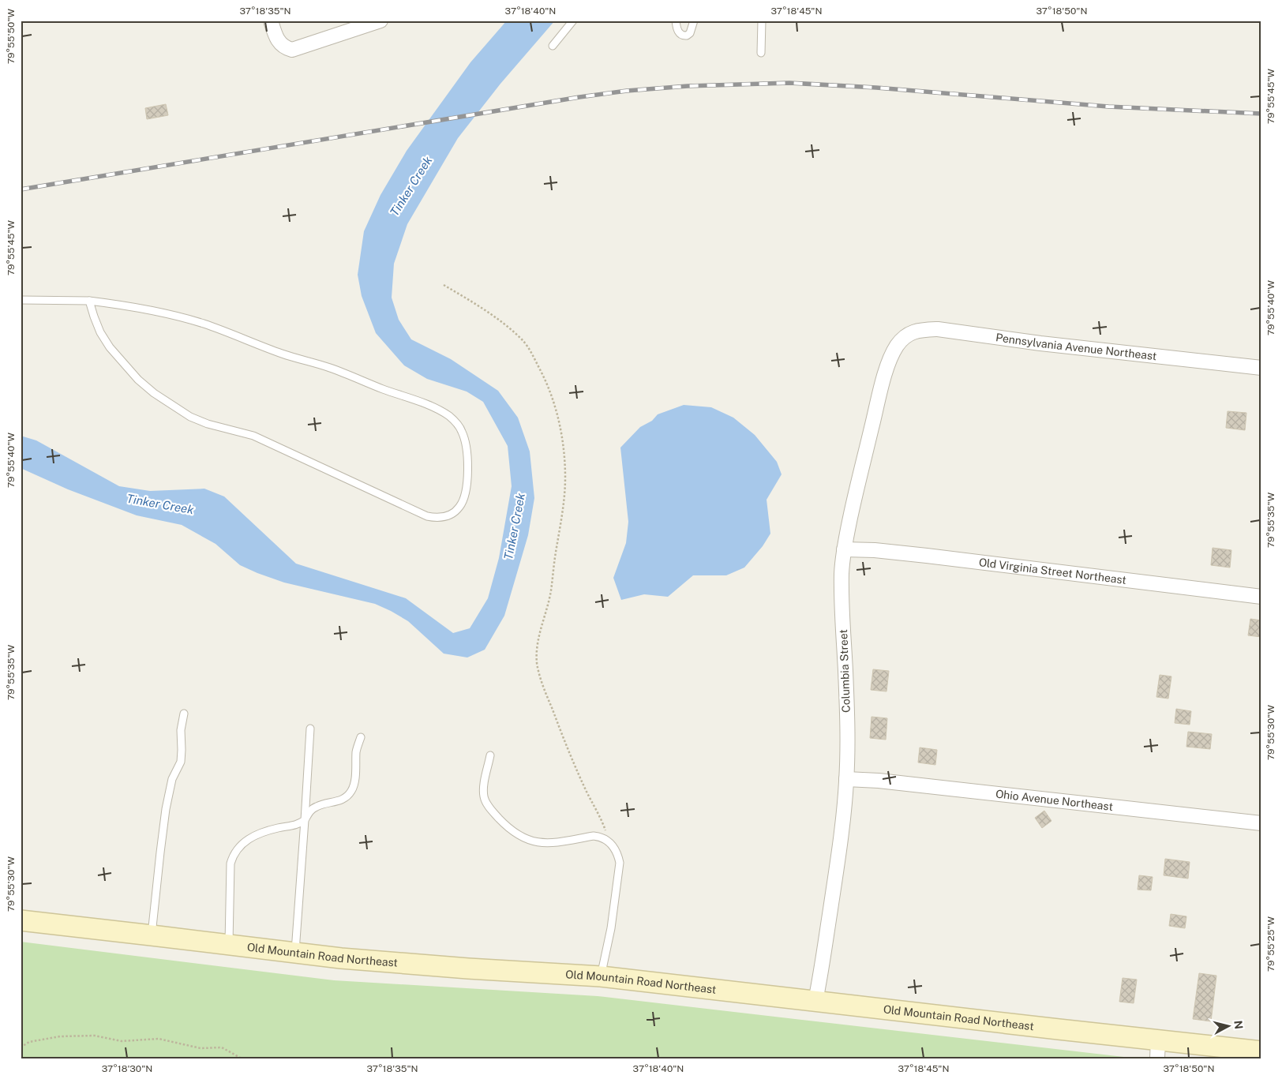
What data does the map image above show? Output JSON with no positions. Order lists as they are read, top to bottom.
{
  "streets": {
    "street": [
      "Pennsylvania Avenue Northeast",
      "Old Virginia Street Northeast",
      "Columbia Street",
      "Ohio Avenue Northeast",
      "Old Mountain Road Northeast"
    ]
  },
  "crossings": [
    ["Pennsylvania Avenue Northeast", "Columbia Street"],
    ["Old Virginia Street Northeast", "Columbia Street"],
    ["Columbia Street", "Ohio Avenue Northeast"],
    ["Columbia Street", "Old Mountain Road Northeast"]
  ],
  "water": ["Tinker Creek"],
  "north": "right",
  "coordinates": [
    "37°18'35\"N",
    "37°18'40\"N",
    "37°18'45\"N",
    "37°18'50\"N",
    "79°55'50\"W",
    "79°55'45\"W",
    "79°55'40\"W",
    "79°55'35\"W",
    "79°55'30\"W",
    "79°55'25\"W",
    "37°18'30\"N"
  ]
}
